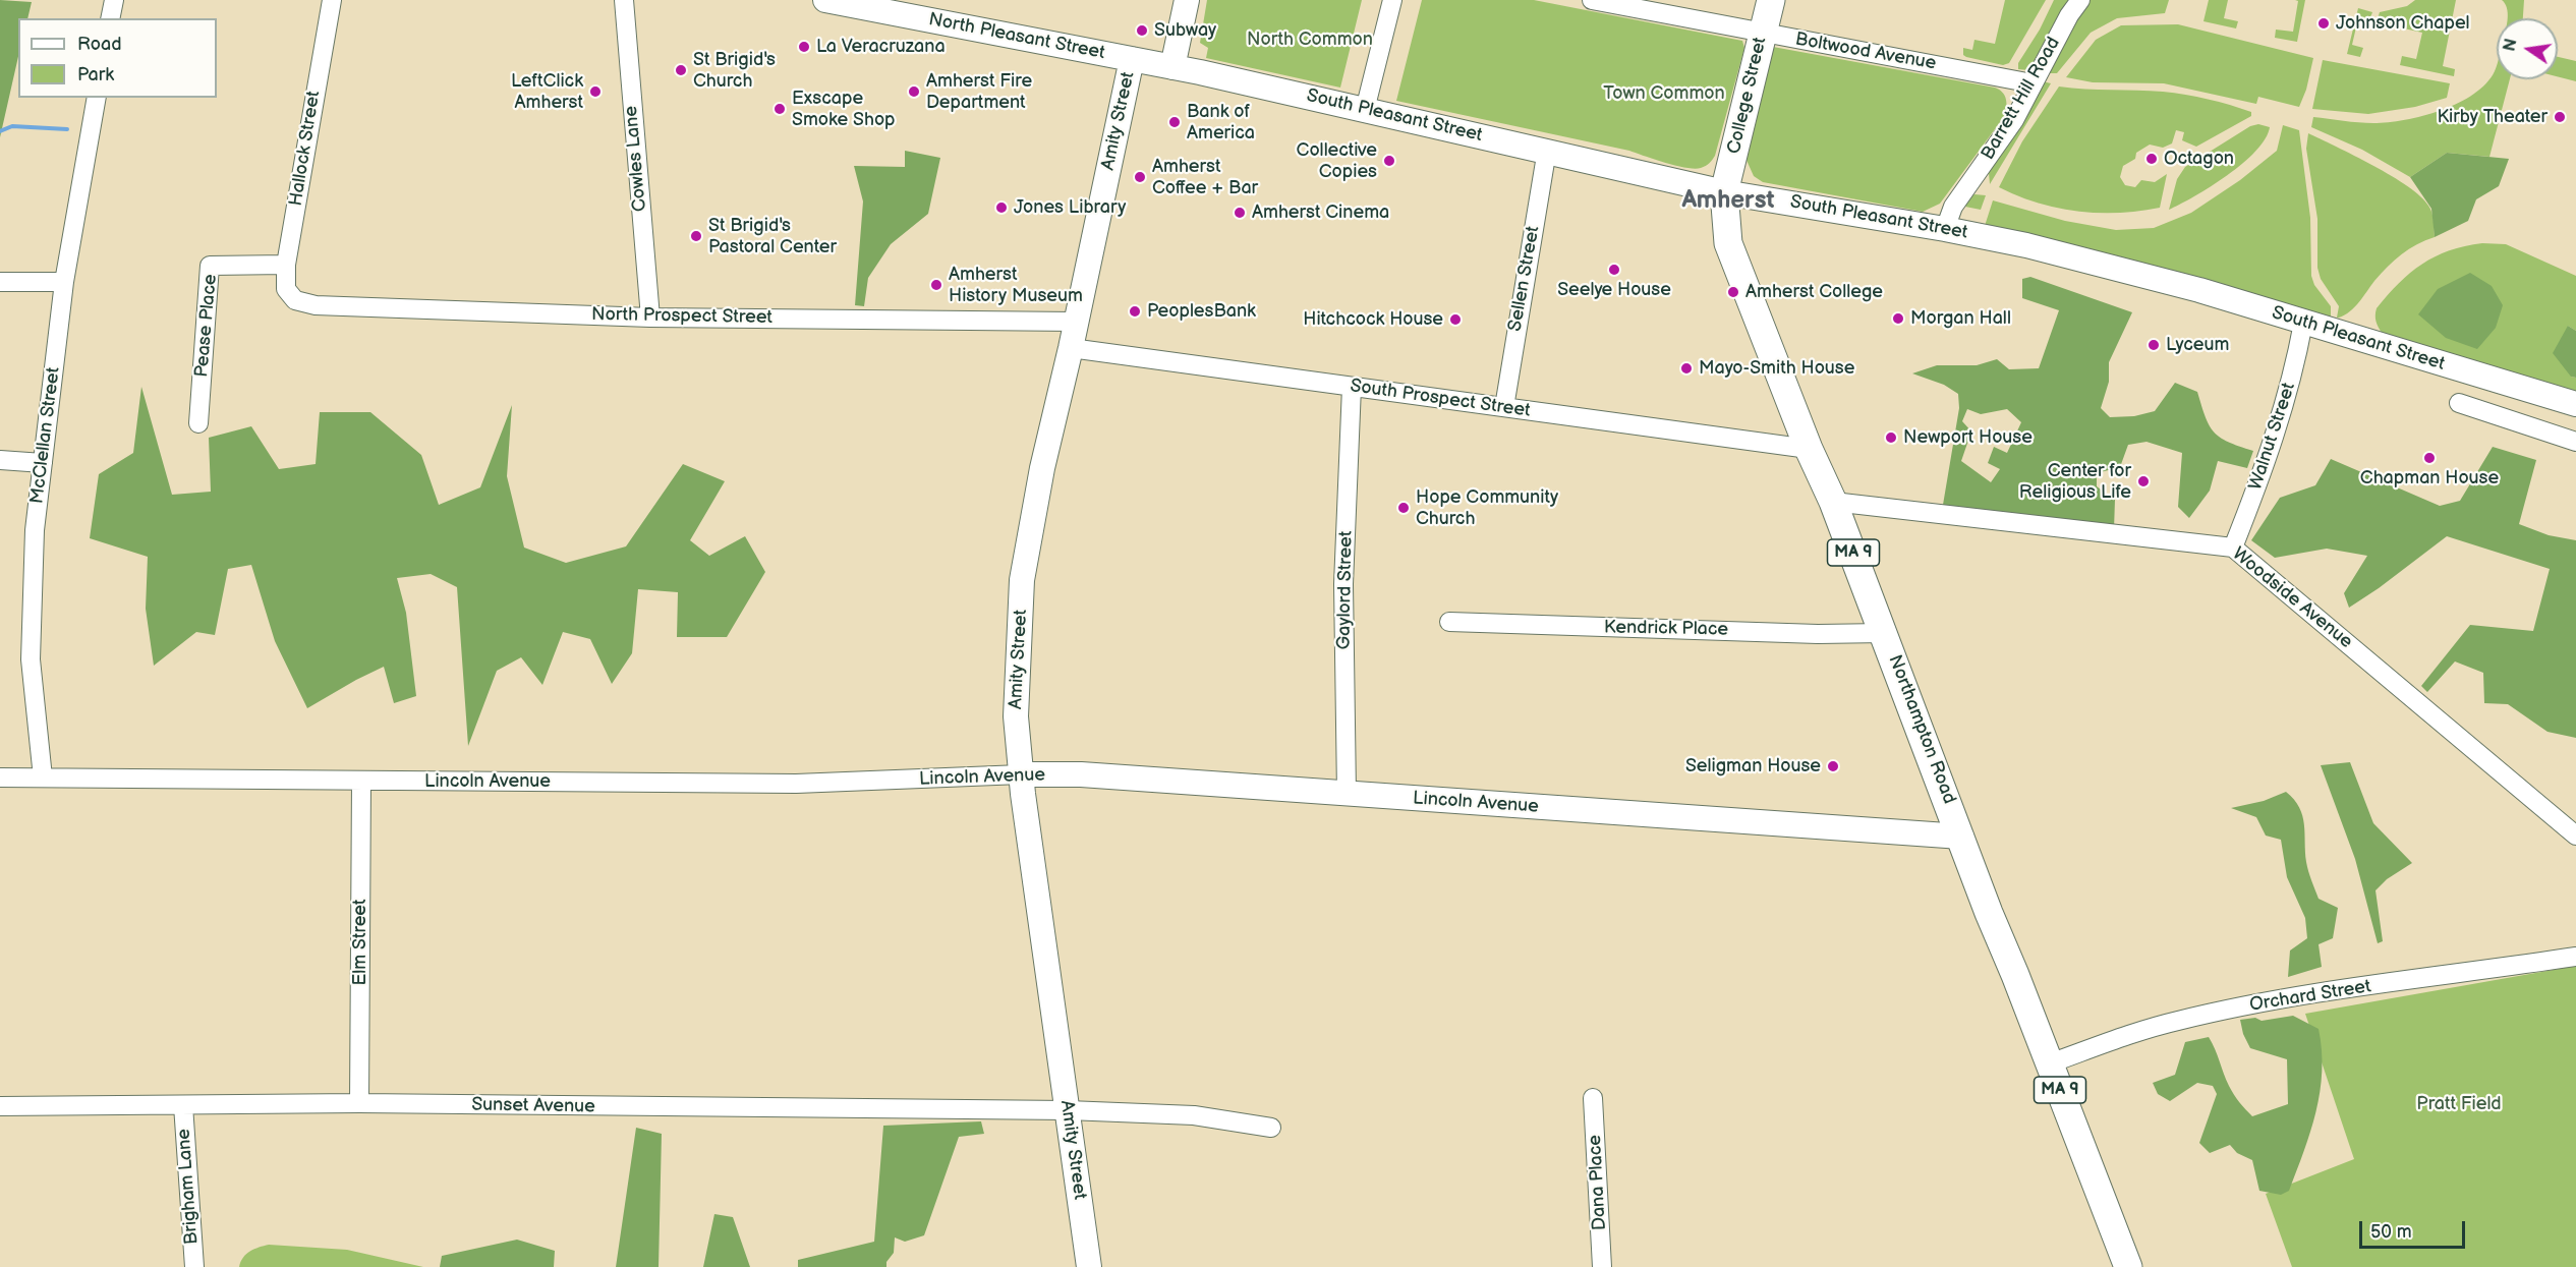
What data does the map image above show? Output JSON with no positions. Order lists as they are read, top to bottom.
{
  "streets": {
    "highway": ["College Street", "MA 9", "Northampton Road"],
    "main road": [
      "North Pleasant Street",
      "South Pleasant Street",
      "Amity Street",
      "Lincoln Avenue"
    ],
    "street": [
      "Boltwood Avenue",
      "Barrett Hill Road",
      "Hallock Street",
      "Cowles Lane",
      "Sellen Street",
      "North Prospect Street",
      "Pease Place",
      "South Prospect Street",
      "McClellan Street",
      "Walnut Street",
      "Gaylord Street",
      "Woodside Avenue",
      "Kendrick Place",
      "Elm Street",
      "Orchard Street",
      "Sunset Avenue",
      "Dana Place",
      "Brigham Lane"
    ]
  },
  "crossings": [
    ["North Pleasant Street", "South Pleasant Street"],
    ["North Pleasant Street", "Amity Street"],
    ["Boltwood Avenue", "College Street"],
    ["Boltwood Avenue", "Barrett Hill Road"],
    ["College Street", "South Pleasant Street"],
    ["College Street", "Northampton Road"],
    ["Barrett Hill Road", "South Pleasant Street"],
    ["South Pleasant Street", "Sellen Street"],
    ["South Pleasant Street", "Walnut Street"],
    ["South Pleasant Street", "Northampton Road"],
    ["Amity Street", "North Prospect Street"],
    ["Amity Street", "South Prospect Street"],
    ["Amity Street", "Lincoln Avenue"],
    ["Amity Street", "Sunset Avenue"],
    ["Hallock Street", "North Prospect Street"],
    ["Hallock Street", "Pease Place"],
    ["Cowles Lane", "North Prospect Street"],
    ["Sellen Street", "South Prospect Street"],
    ["South Prospect Street", "Gaylord Street"],
    ["South Prospect Street", "Northampton Road"],
    ["McClellan Street", "Lincoln Avenue"],
    ["Walnut Street", "Woodside Avenue"],
    ["Gaylord Street", "Lincoln Avenue"],
    ["Woodside Avenue", "Northampton Road"],
    ["Kendrick Place", "Northampton Road"],
    ["Northampton Road", "Lincoln Avenue"],
    ["Northampton Road", "Orchard Street"],
    ["Lincoln Avenue", "Elm Street"],
    ["Elm Street", "Sunset Avenue"],
    ["Sunset Avenue", "Brigham Lane"]
  ],
  "districts": ["Amherst"],
  "parks": ["North Common", "Town Common", "Pratt Field"],
  "places": [
    "Johnson Chapel",
    "Subway",
    "La Veracruzana",
    "St Brigid's Church",
    "LeftClick Amherst",
    "Amherst Fire Department",
    "Exscape Smoke Shop",
    "Kirby Theater",
    "Bank of America",
    "Octagon",
    "Collective Copies",
    "Amherst Coffee + Bar",
    "Jones Library",
    "Amherst Cinema",
    "St Brigid's Pastoral Center",
    "Seelye House",
    "Amherst History Museum",
    "Amherst College",
    "PeoplesBank",
    "Morgan Hall",
    "Hitchcock House",
    "Lyceum",
    "Mayo-Smith House",
    "Newport House",
    "Chapman House",
    "Center for Religious Life",
    "Hope Community Church",
    "Seligman House"
  ],
  "legend": ["Road", "Park"],
  "scale_bar": "50 m",
  "north": "left"
}
